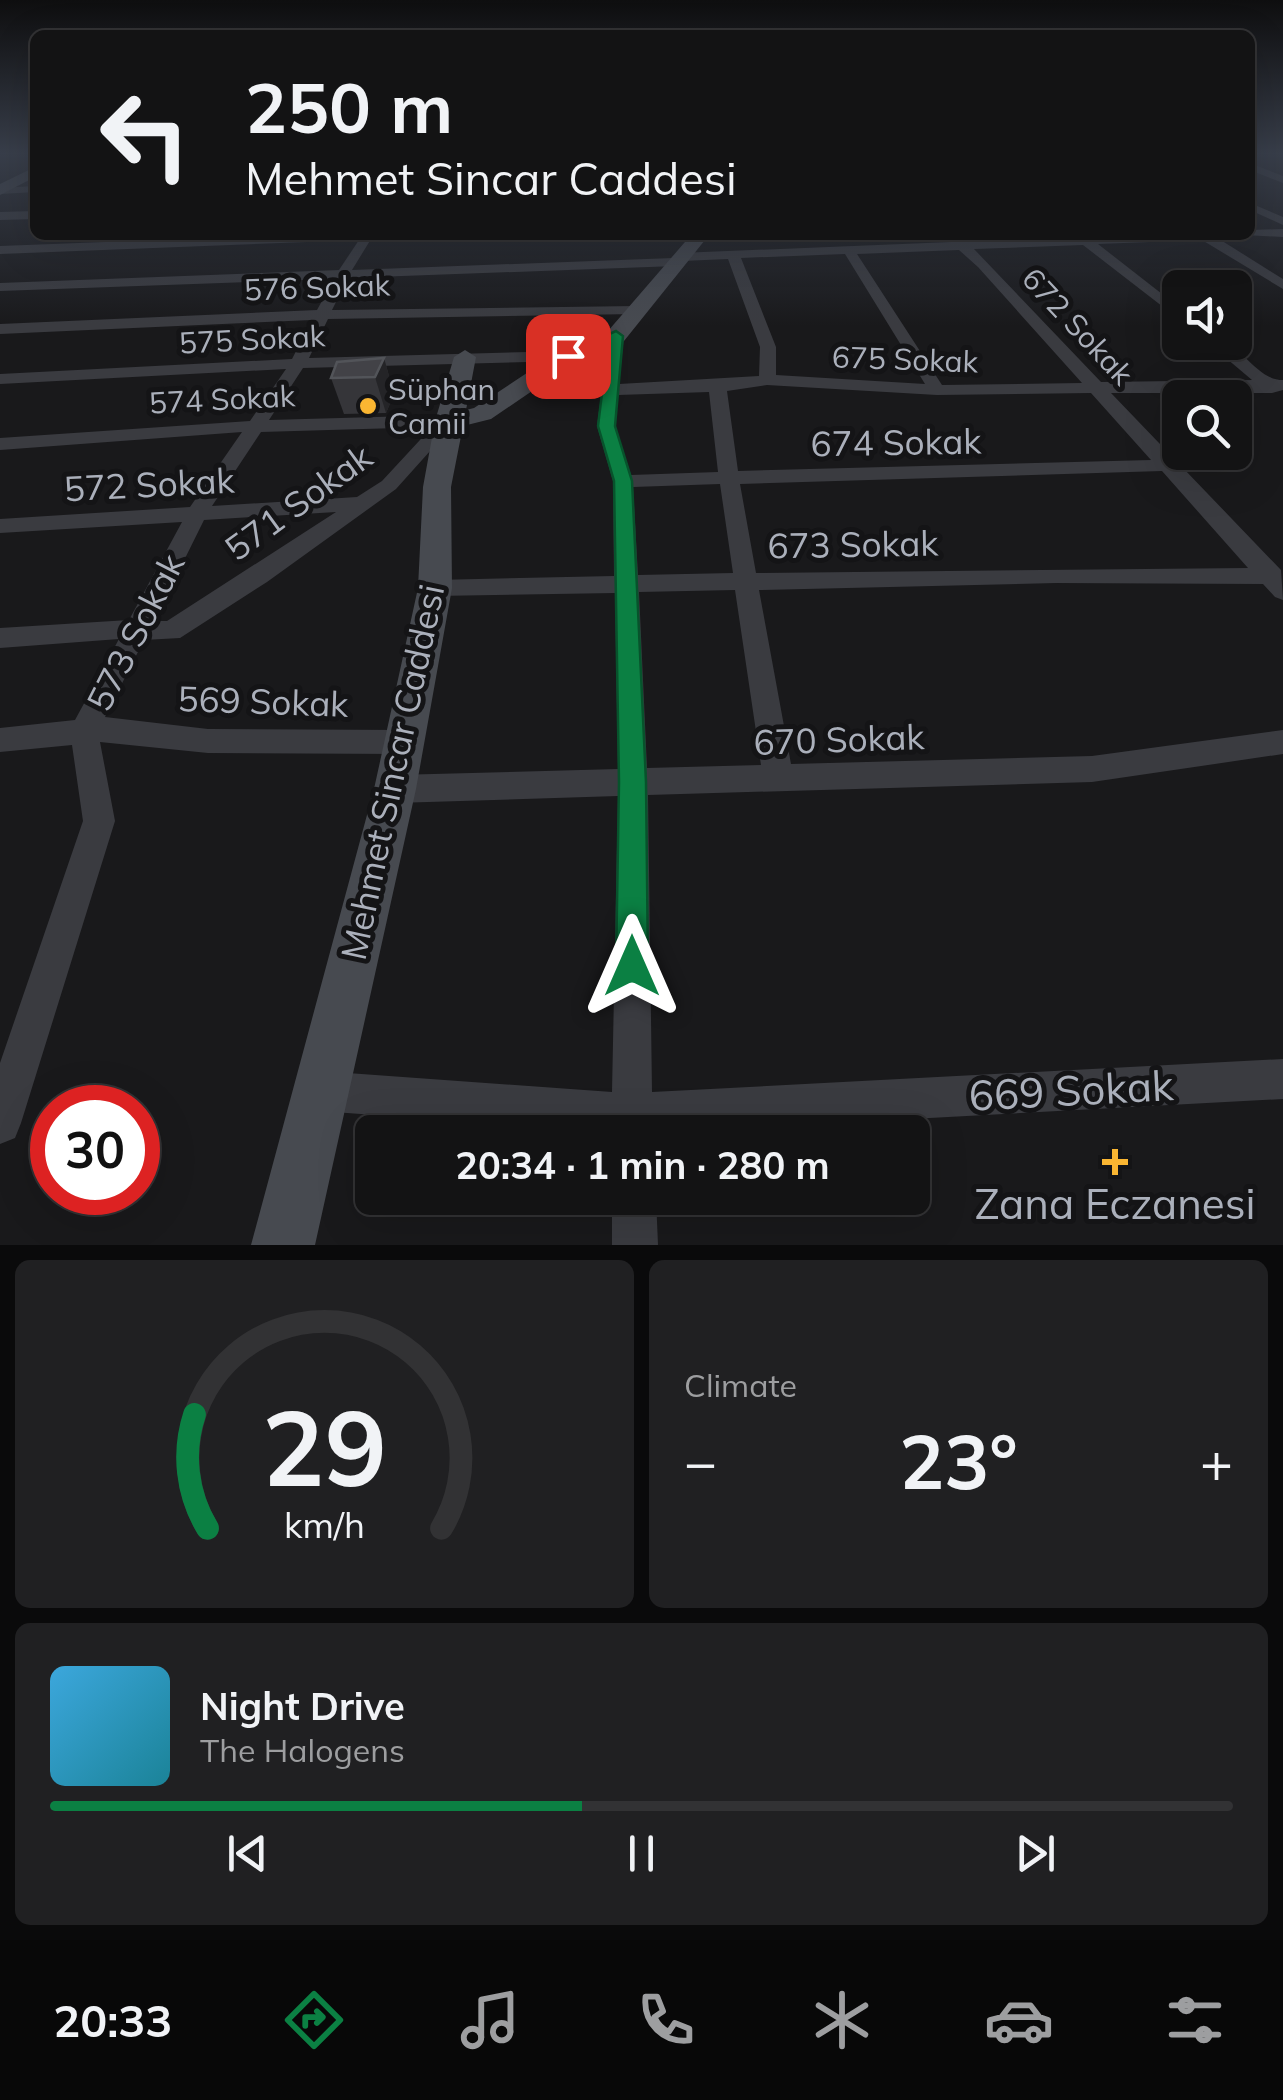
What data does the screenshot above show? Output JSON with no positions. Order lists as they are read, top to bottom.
{
  "streets": {
    "street": [
      "576 Sokak",
      "672 Sokak",
      "575 Sokak",
      "675 Sokak",
      "574 Sokak",
      "674 Sokak",
      "572 Sokak",
      "571 Sokak",
      "673 Sokak",
      "573 Sokak",
      "569 Sokak",
      "670 Sokak",
      "Mehmet Sincar Caddesi",
      "669 Sokak"
    ]
  },
  "crossings": [
    ["576 Sokak", "573 Sokak"],
    ["672 Sokak", "675 Sokak"],
    ["672 Sokak", "673 Sokak"],
    ["575 Sokak", "573 Sokak"],
    ["575 Sokak", "Mehmet Sincar Caddesi"],
    ["574 Sokak", "571 Sokak"],
    ["574 Sokak", "573 Sokak"],
    ["574 Sokak", "Mehmet Sincar Caddesi"],
    ["572 Sokak", "571 Sokak"],
    ["572 Sokak", "573 Sokak"],
    ["571 Sokak", "573 Sokak"],
    ["571 Sokak", "Mehmet Sincar Caddesi"],
    ["673 Sokak", "Mehmet Sincar Caddesi"],
    ["573 Sokak", "569 Sokak"],
    ["569 Sokak", "Mehmet Sincar Caddesi"],
    ["670 Sokak", "Mehmet Sincar Caddesi"],
    ["Mehmet Sincar Caddesi", "669 Sokak"]
  ],
  "places": {
    "other": ["Süphan Camii"],
    "health": ["Zana Eczanesi"]
  },
  "page": {
    "turn": ["250 m", "Mehmet Sincar Caddesi"],
    "limit": "30",
    "trip": "20:34 · 1 min · 280 m",
    "tile": "Climate",
    "heat": ["−", "23°", "+"],
    "song": ["Night Drive", "The Halogens"],
    "tabs": "20:33",
    "gauge": ["29", "km/h"]
  }
}
